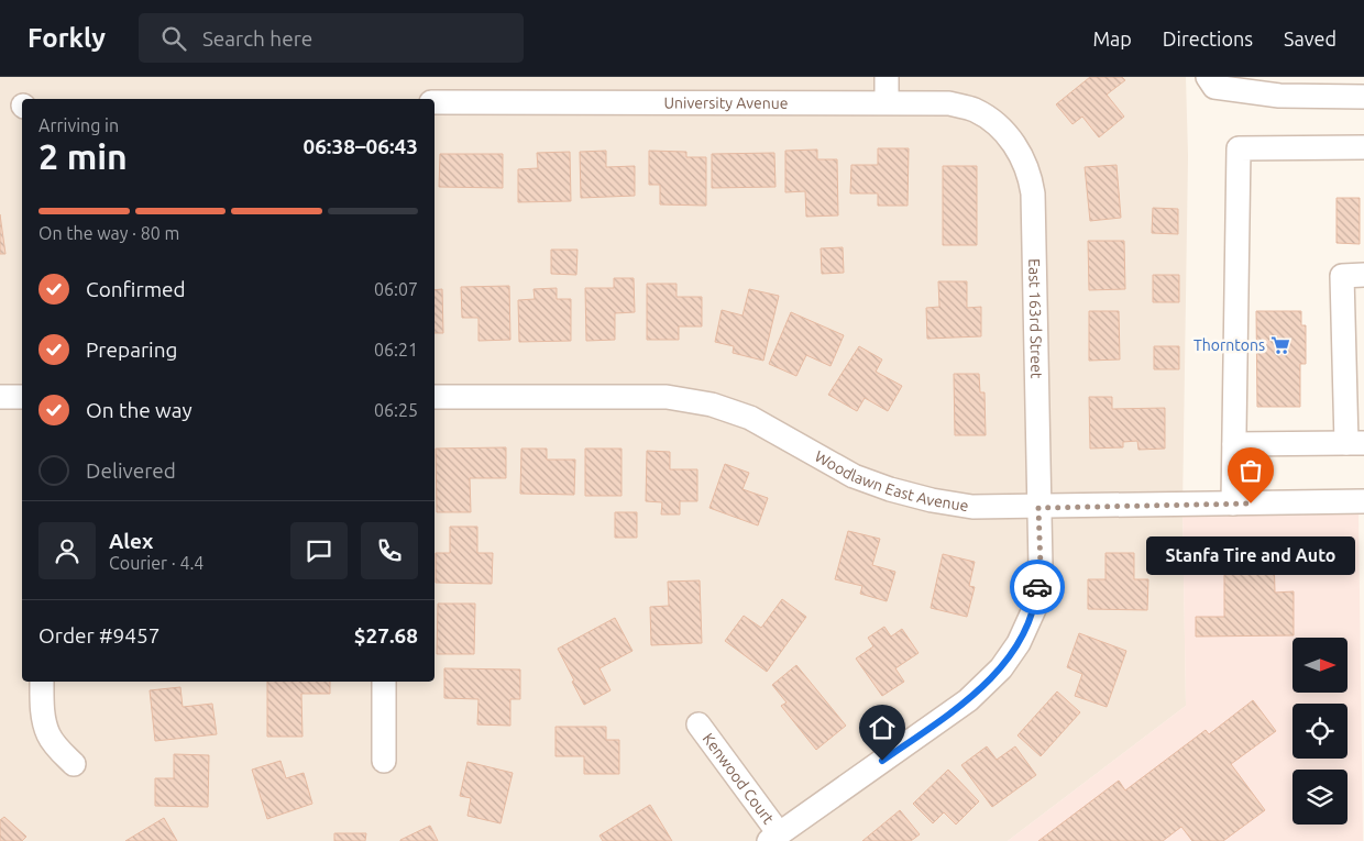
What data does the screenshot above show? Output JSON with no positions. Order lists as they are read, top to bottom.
{
  "streets": {
    "street": [
      "University Avenue",
      "East 163rd Street",
      "Woodlawn East Avenue",
      "Kenwood Court"
    ]
  },
  "crossings": [
    ["University Avenue", "East 163rd Street"],
    ["East 163rd Street", "Woodlawn East Avenue"],
    ["East 163rd Street", "Kenwood Court"]
  ],
  "places": {
    "supermarket": ["Thorntons"],
    "other": ["Stanfa Tire and Auto"]
  },
  "north": "right",
  "page": {
    "header": "Forkly",
    "search": "Search here",
    "nav": ["Map", "Directions", "Saved"],
    "heading": ["2 min", "Arriving in", "06:38–06:43"],
    "panel": [
      "Alex",
      "Courier · 4.4",
      "Order #9457",
      "$27.68"
    ],
    "bar": "On the way · 80 m",
    "list": [
      ["Confirmed", "06:07"],
      ["Preparing", "06:21"],
      ["On the way", "06:25"],
      "Delivered"
    ],
    "bubble": "Stanfa Tire and Auto"
  }
}
